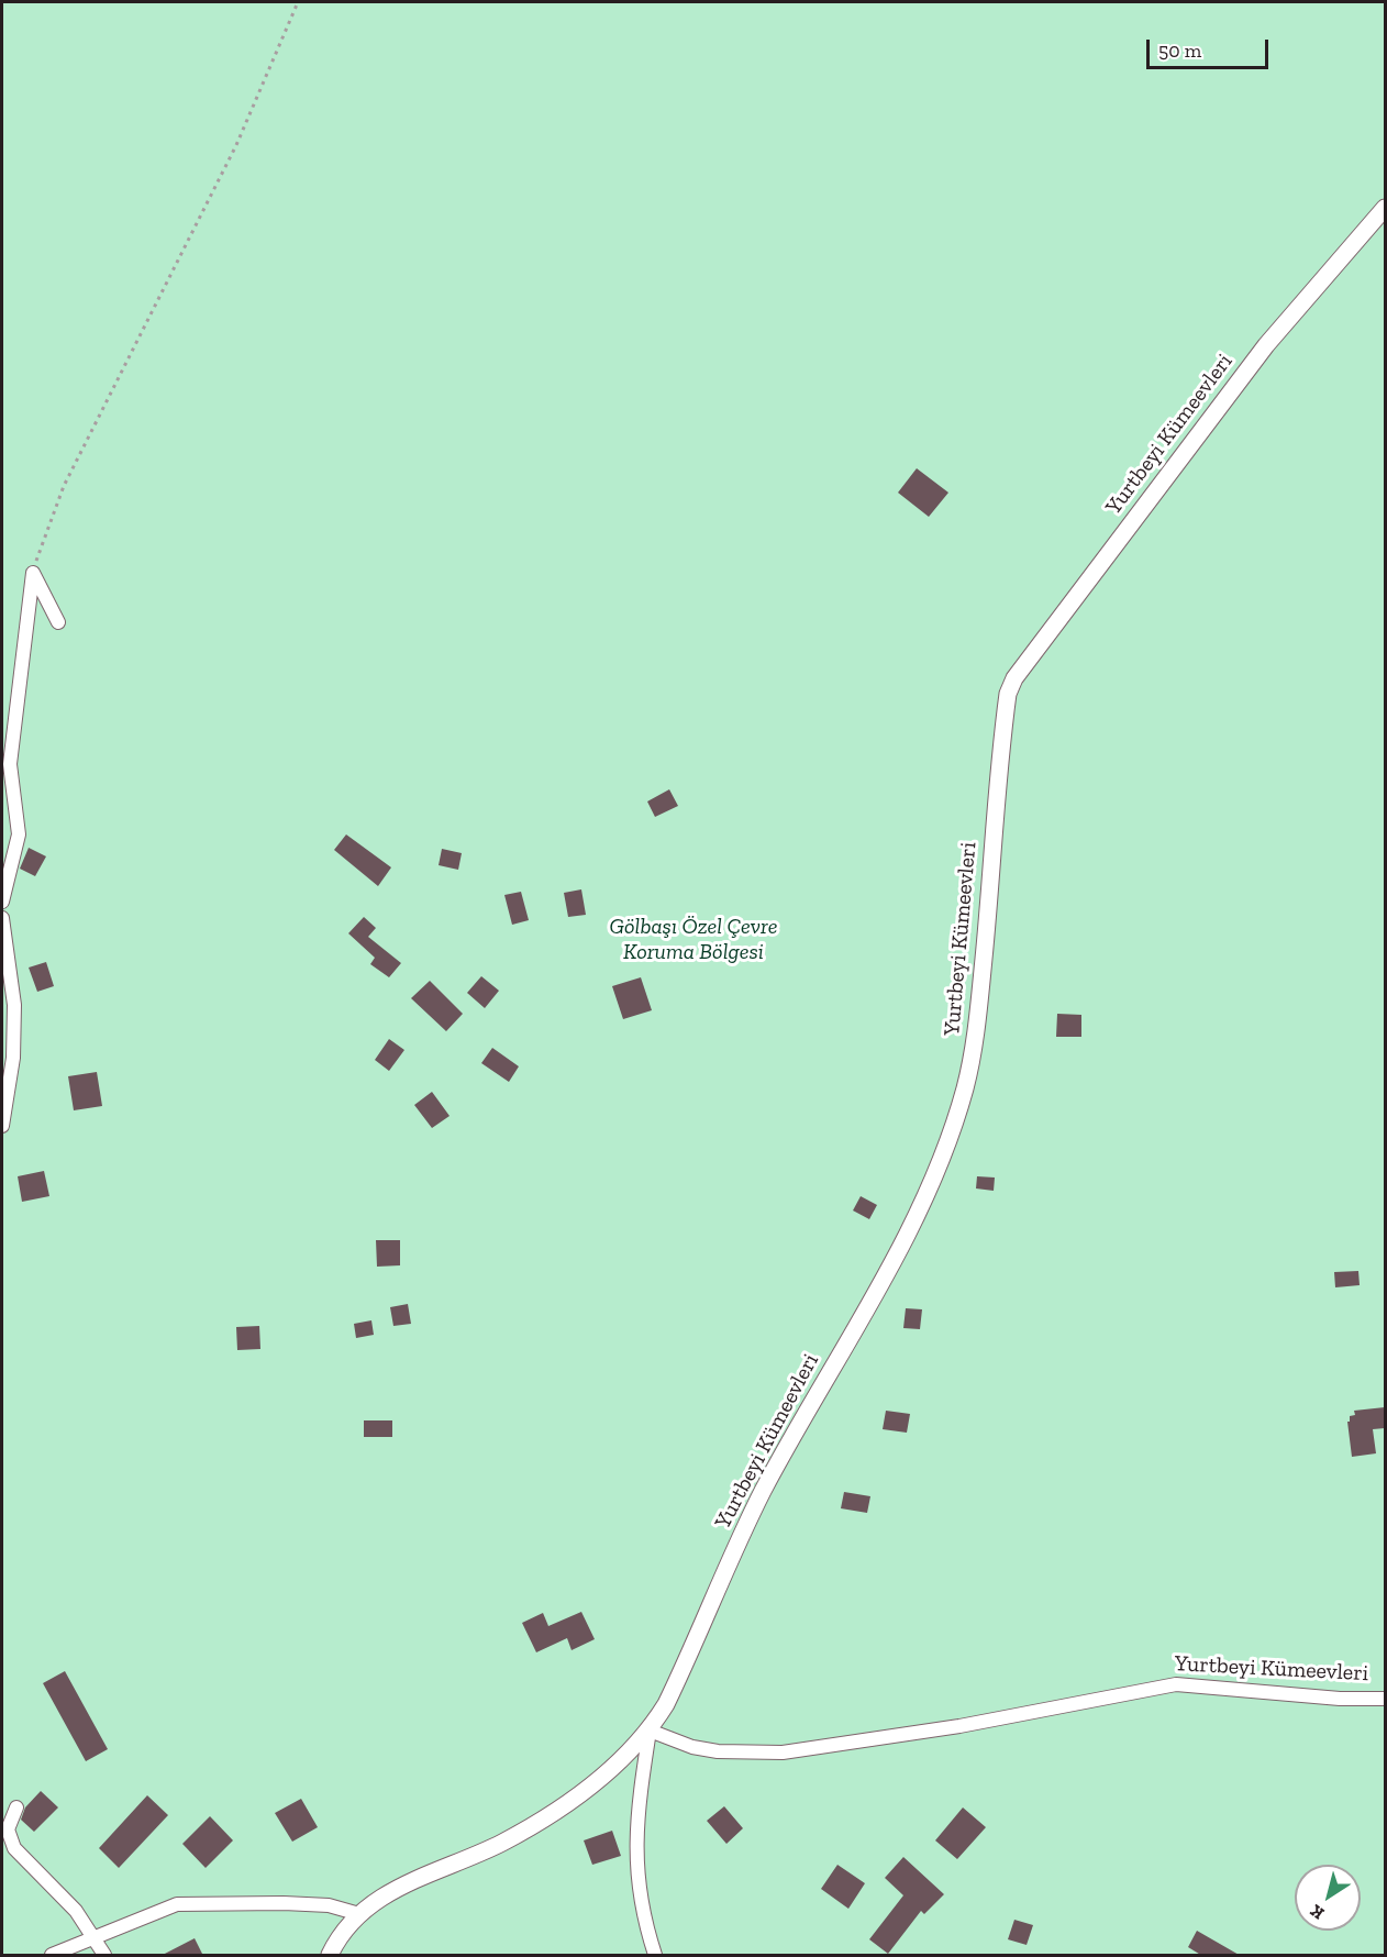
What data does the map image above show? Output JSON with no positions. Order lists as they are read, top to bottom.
{
  "streets": {
    "street": ["Yurtbeyi Kümeevleri"]
  },
  "parks": ["Gölbaşı Özel Çevre Koruma Bölgesi"],
  "scale_bar": "50 m",
  "north": "bottom left"
}
